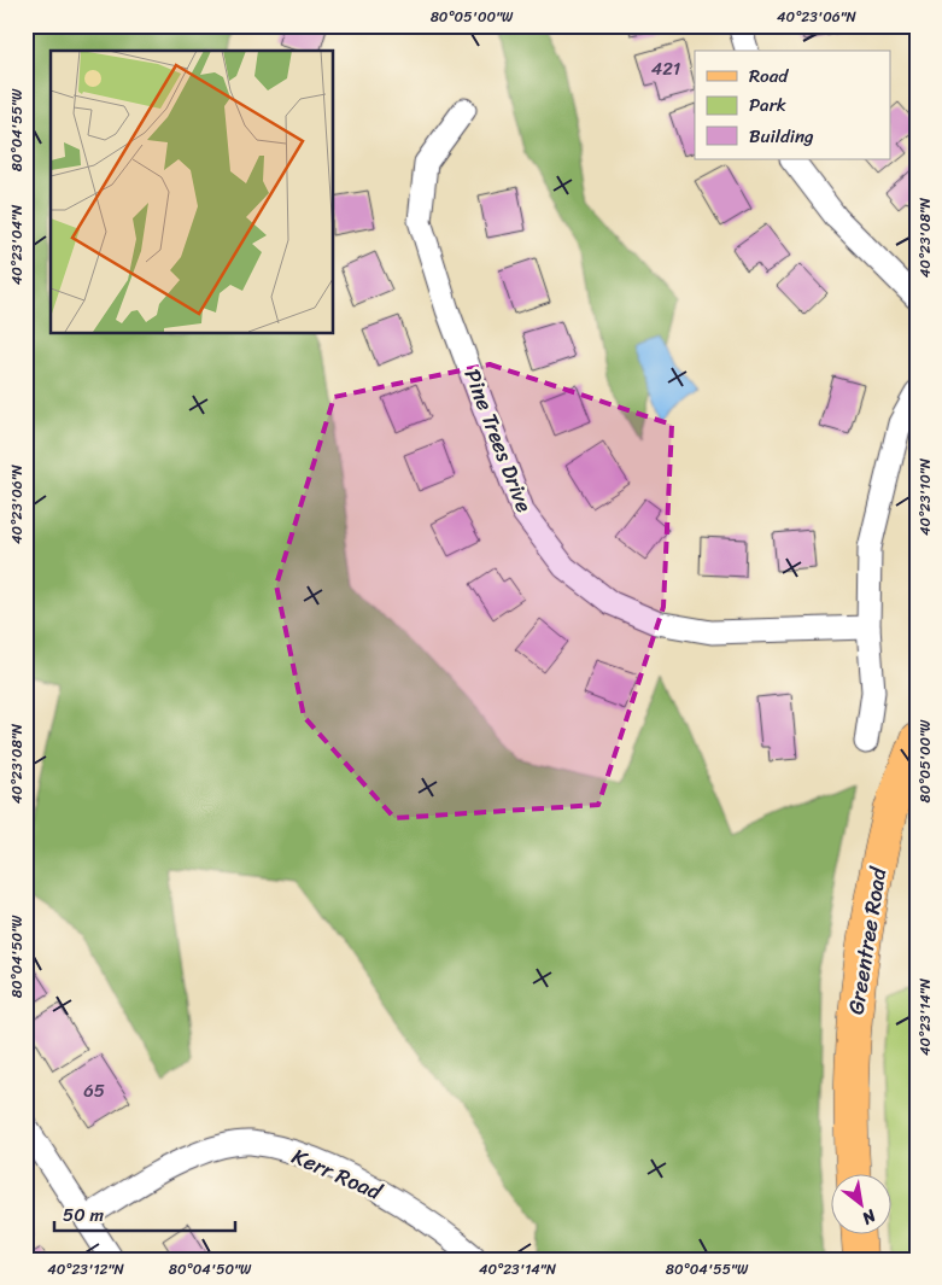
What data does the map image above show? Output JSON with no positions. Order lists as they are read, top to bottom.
{
  "streets": {
    "main road": ["Greentree Road"],
    "street": ["Pine Trees Drive", "Kerr Road"]
  },
  "house_numbers": ["421", "65"],
  "legend": ["Road", "Park", "Building"],
  "scale_bar": "50 m",
  "north": "bottom right",
  "coordinates": [
    "80°05'00\"W",
    "40°23'06\"N",
    "80°04'55\"W",
    "40°23'08\"N",
    "40°23'04\"N",
    "40°23'10\"N",
    "80°04'50\"W",
    "40°23'14\"N",
    "40°23'12\"N"
  ]
}
